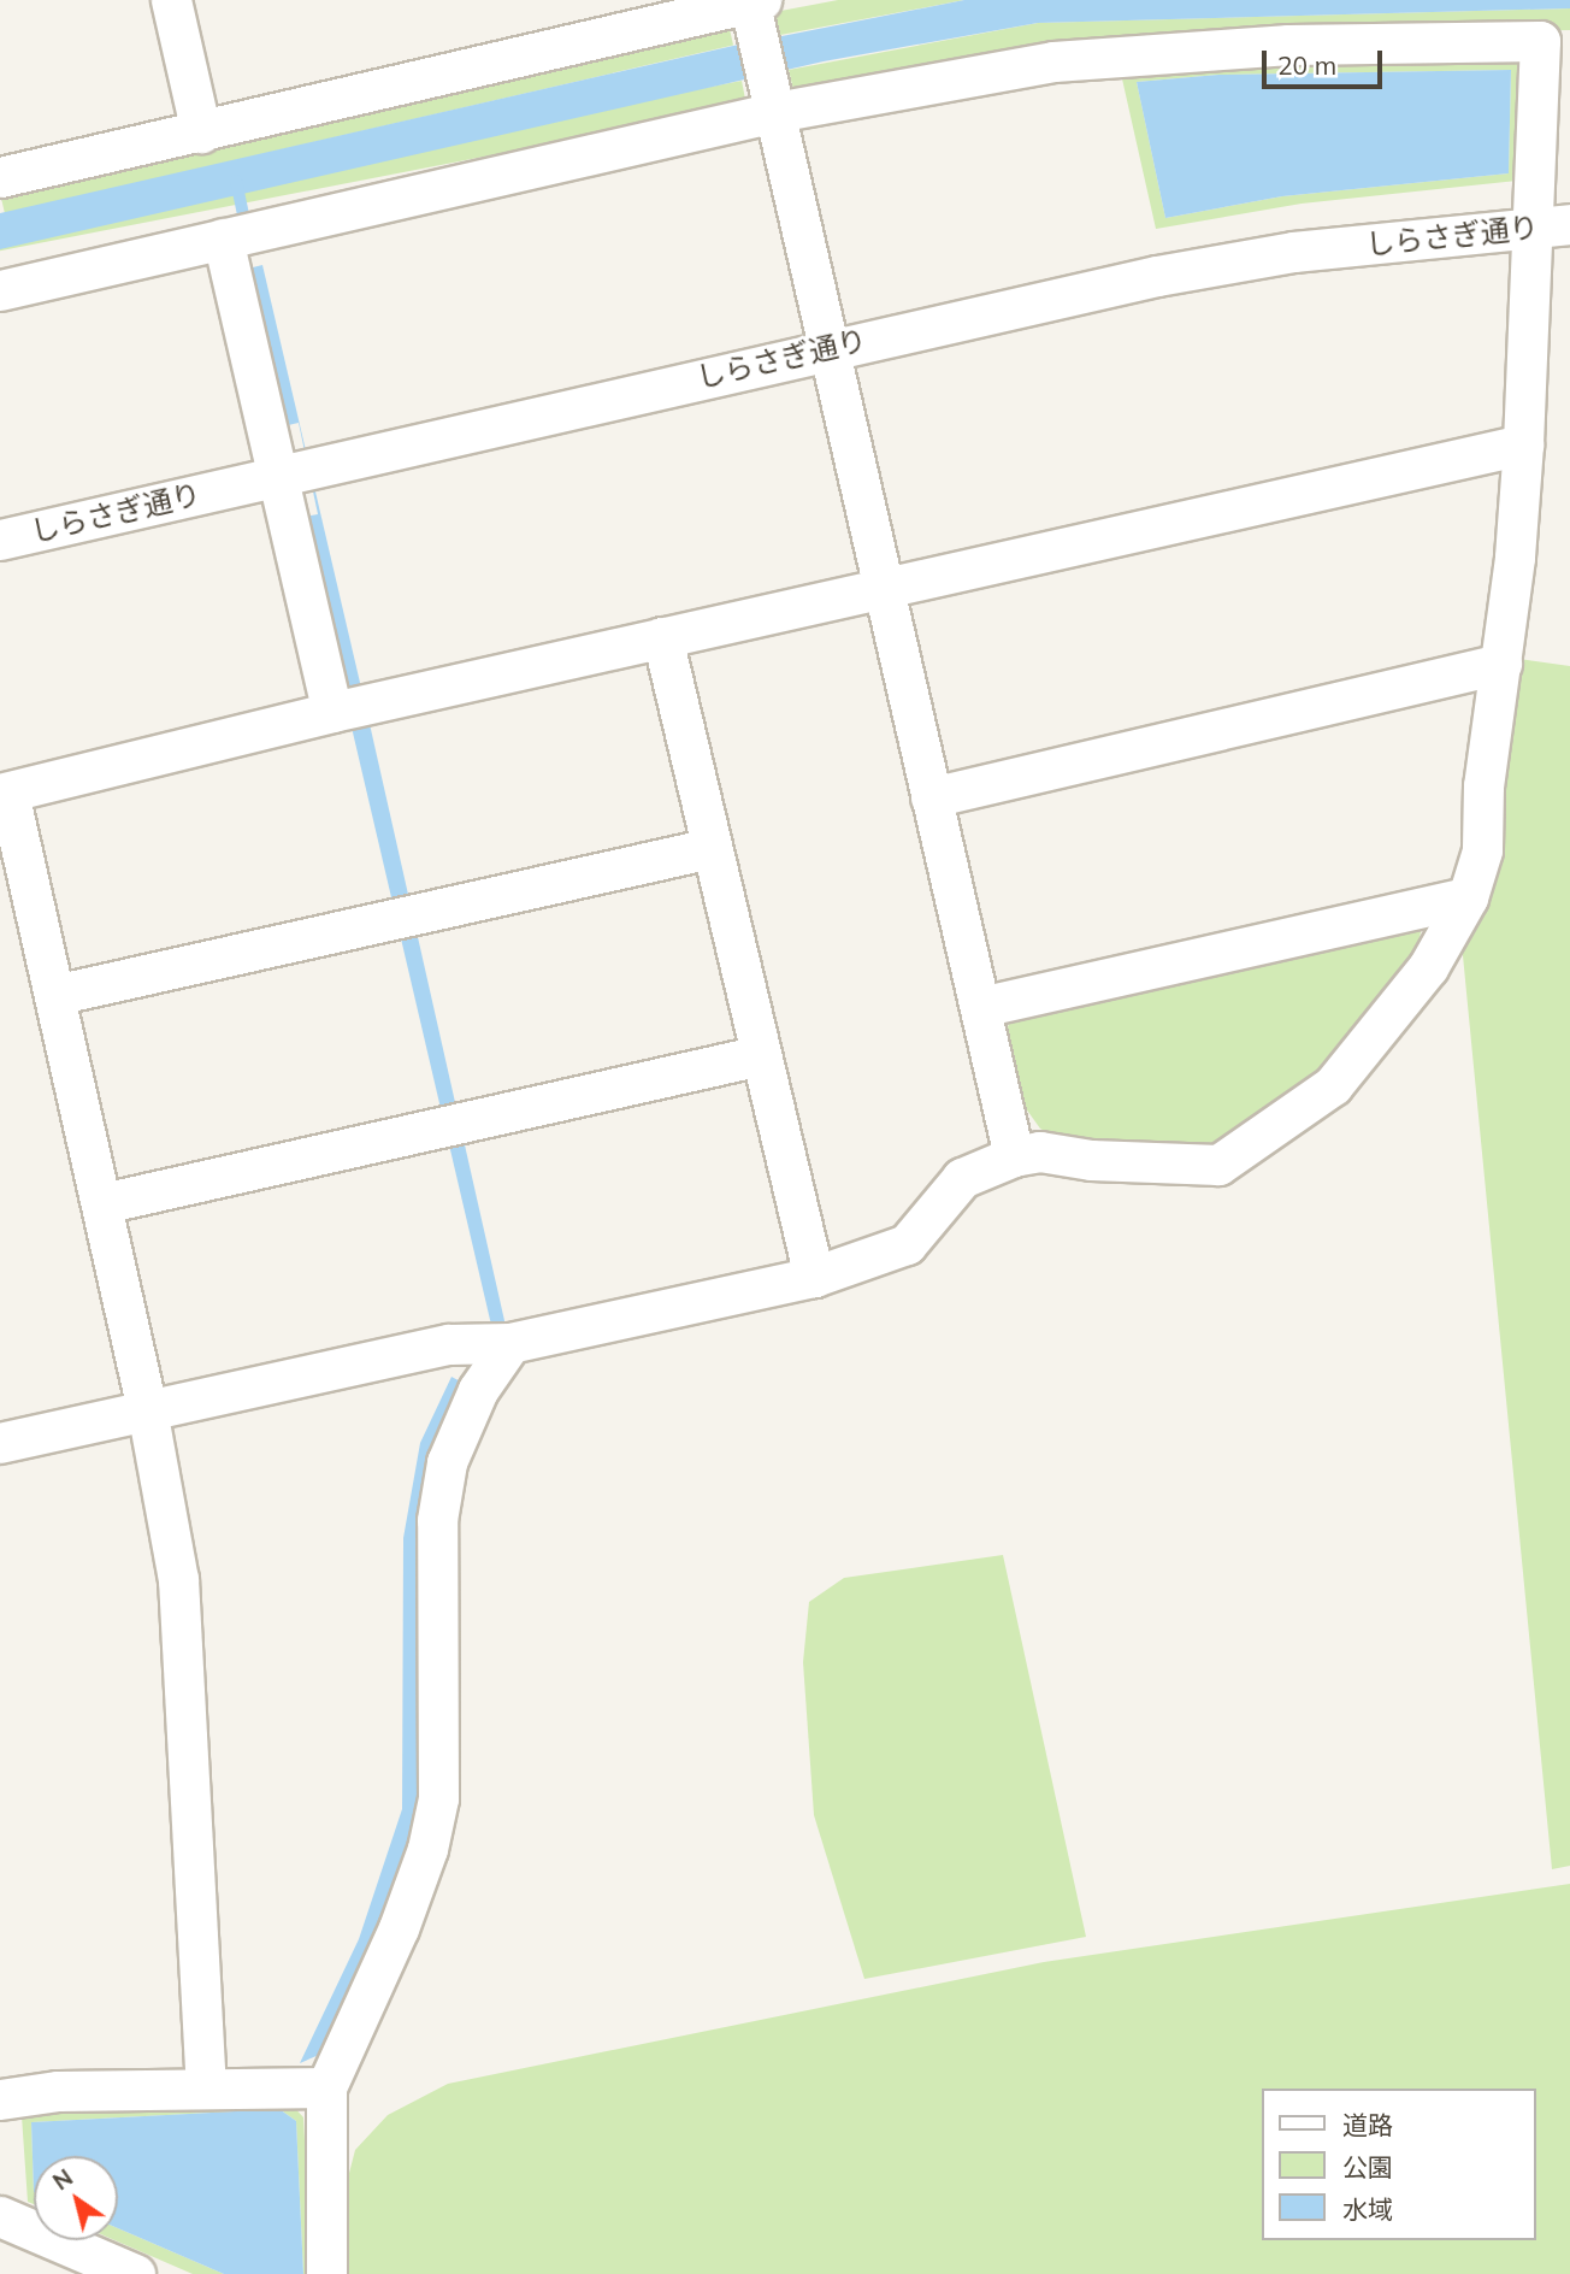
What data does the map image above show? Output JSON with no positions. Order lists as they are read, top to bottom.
{
  "streets": {
    "street": ["しらさぎ通り"]
  },
  "legend": ["道路", "公園", "水域"],
  "scale_bar": "20 m",
  "north": "top left"
}
